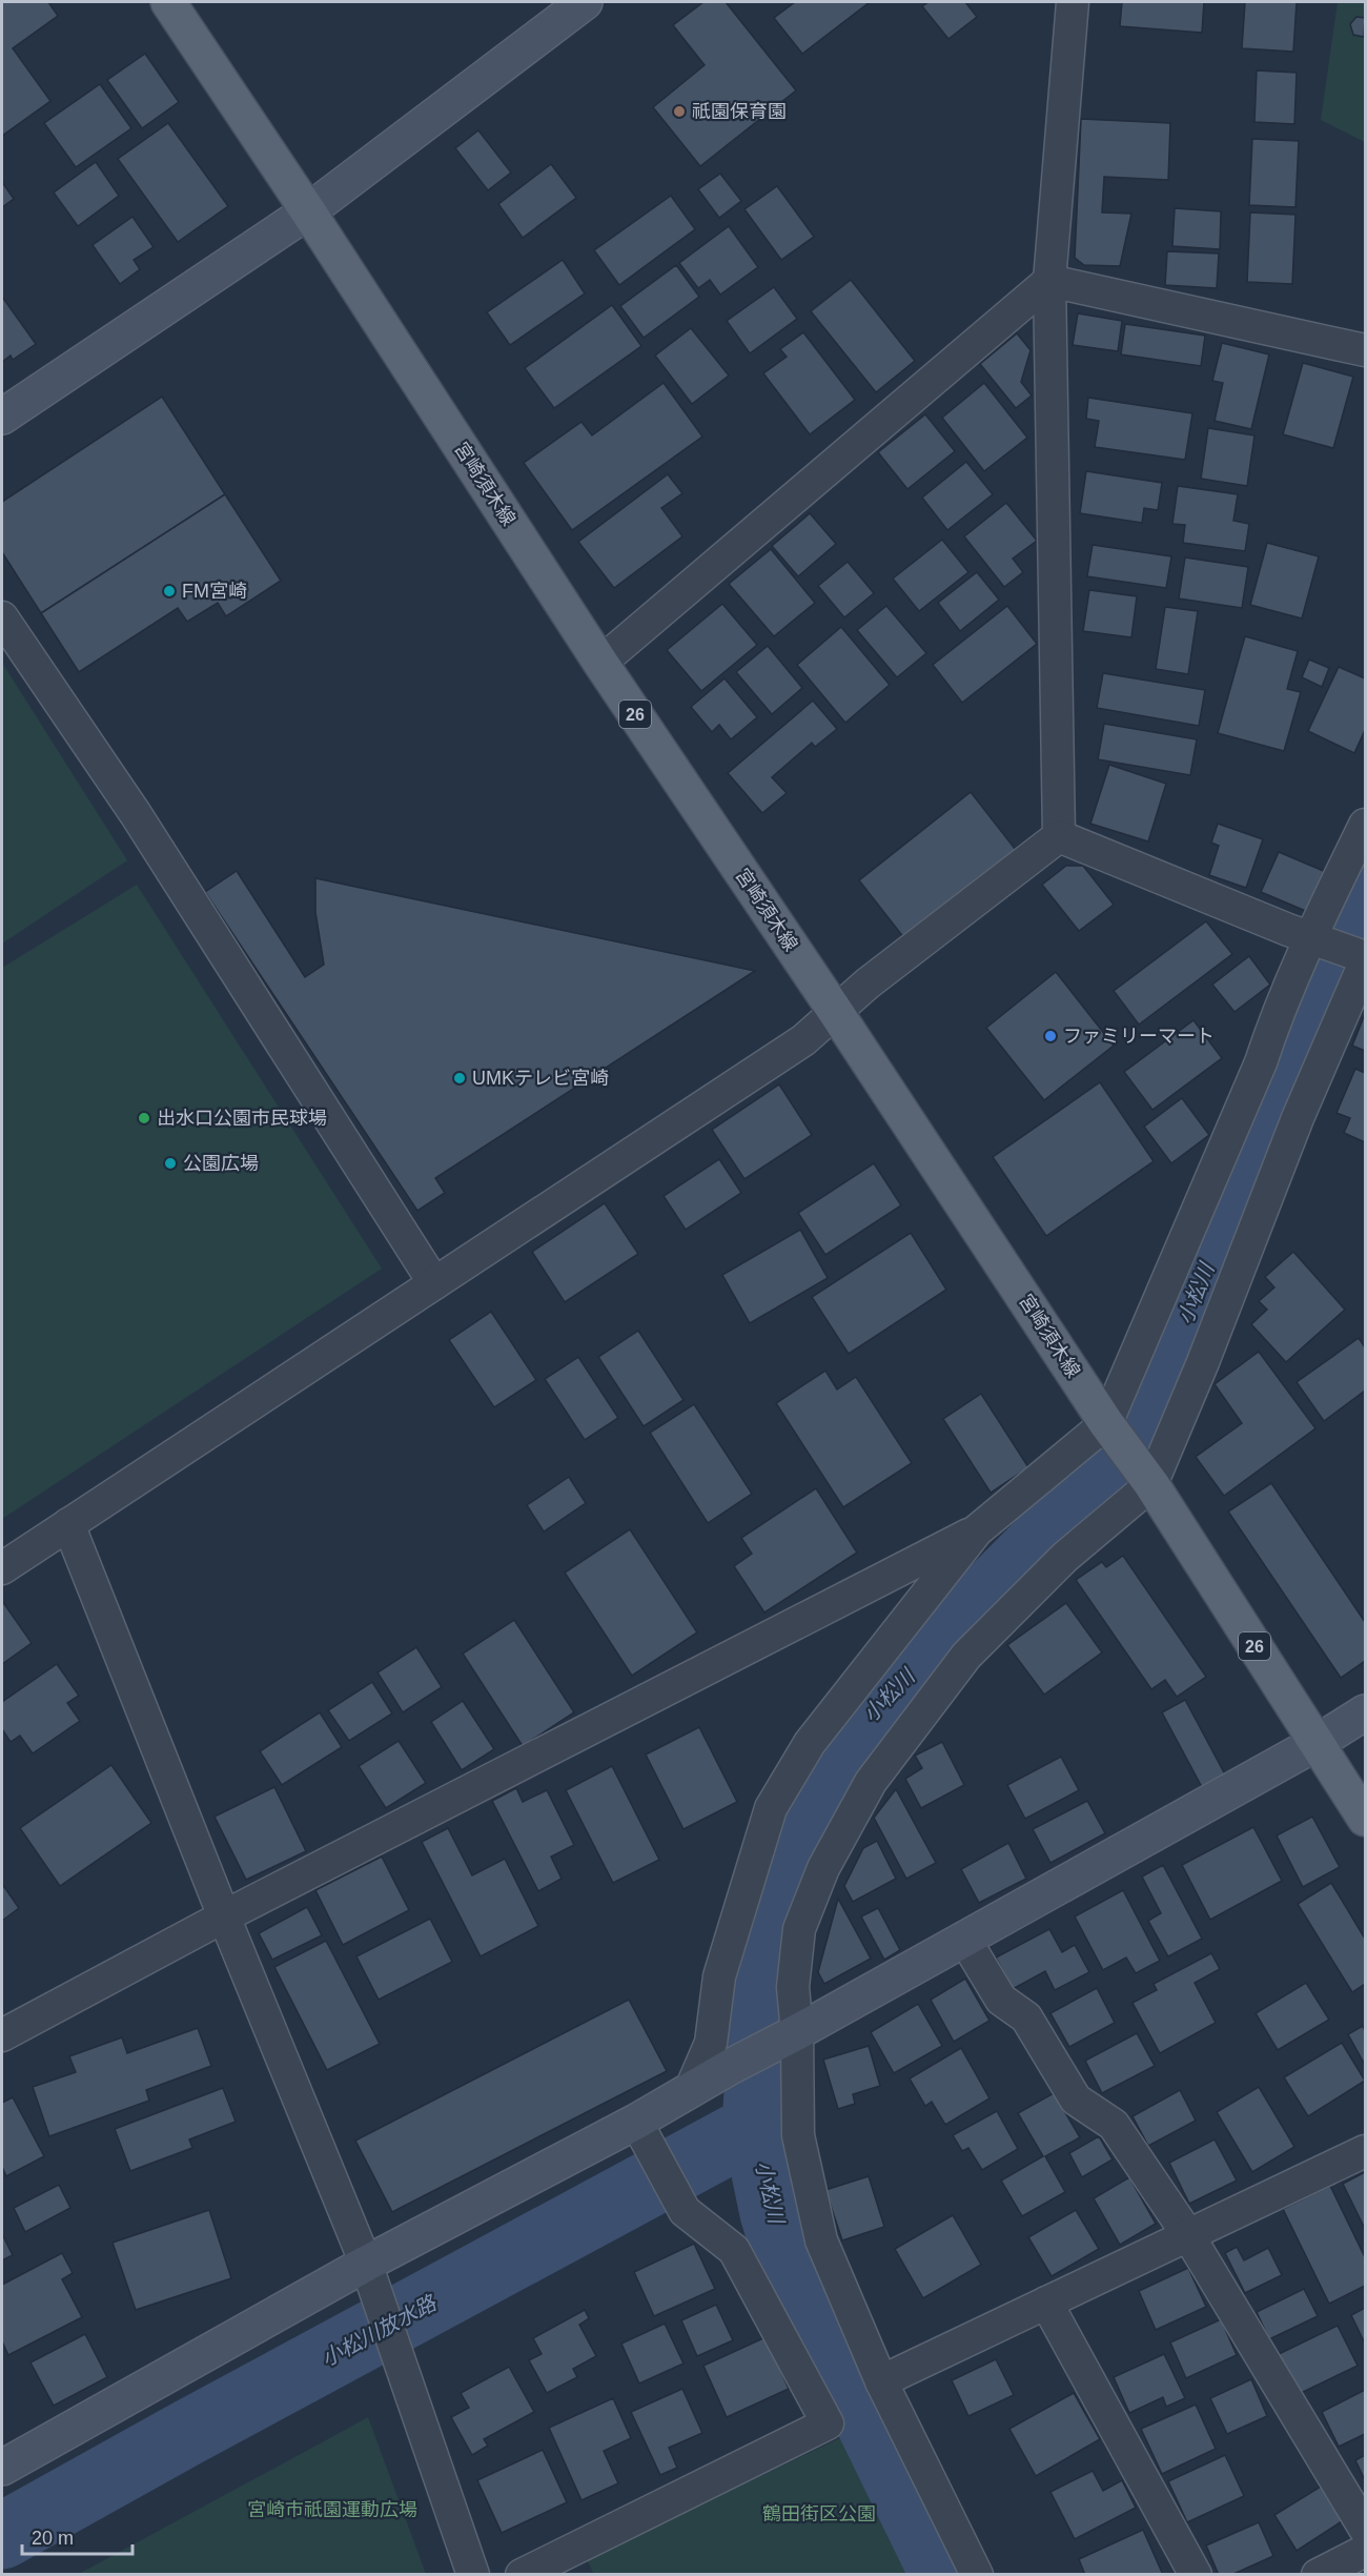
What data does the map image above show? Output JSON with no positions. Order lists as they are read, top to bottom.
{
  "streets": {
    "main road": ["宮崎須木線", "26"]
  },
  "water": ["小松川", "小松川放水路"],
  "parks": ["宮崎市祇園運動広場", "鶴田街区公園"],
  "places": [
    "祇園保育園",
    "FM宮崎",
    "ファミリーマート",
    "UMKテレビ宮崎",
    "出水口公園市民球場",
    "公園広場"
  ],
  "scale_bar": "20 m"
}
